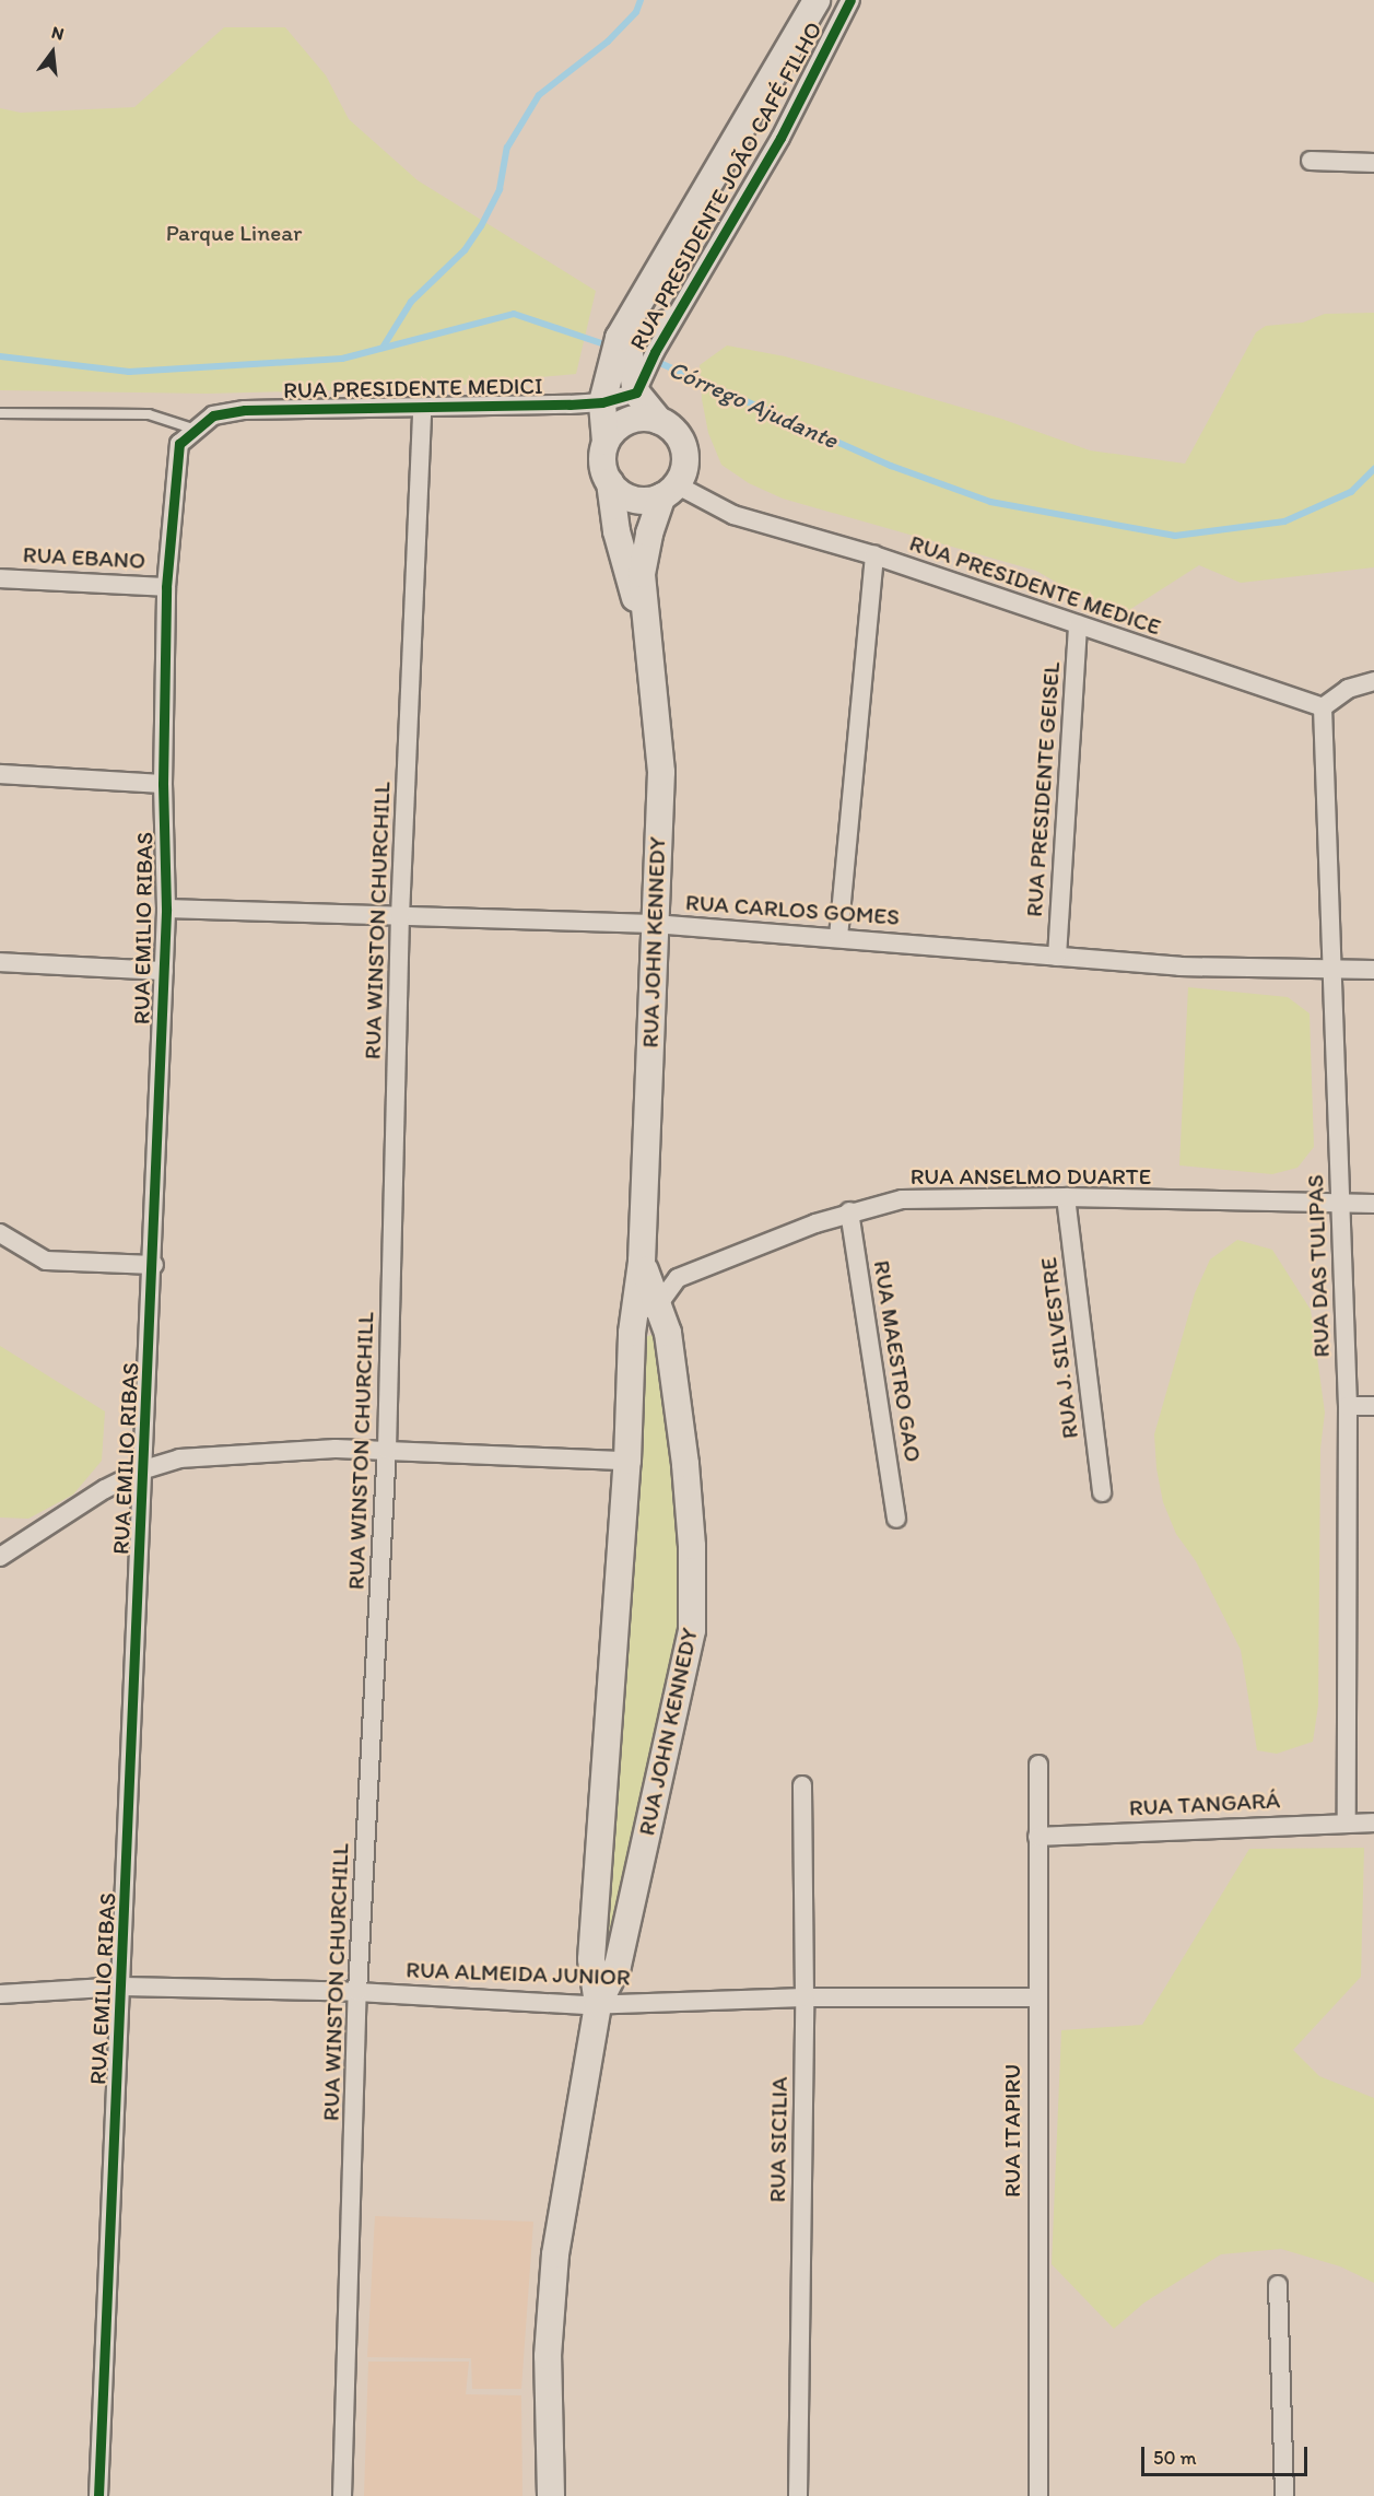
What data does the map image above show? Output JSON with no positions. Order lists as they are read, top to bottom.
{
  "streets": {
    "street": [
      "RUA PRESIDENTE JOÃO CAFÉ FILHO",
      "RUA PRESIDENTE MEDICI",
      "RUA EBANO",
      "RUA PRESIDENTE MEDICE",
      "RUA PRESIDENTE GEISEL",
      "RUA CARLOS GOMES",
      "RUA WINSTON CHURCHILL",
      "RUA EMILIO RIBAS",
      "RUA JOHN KENNEDY",
      "RUA ANSELMO DUARTE",
      "RUA DAS TULIPAS",
      "RUA J. SILVESTRE",
      "RUA MAESTRO GAO",
      "RUA TANGARÁ",
      "RUA ALMEIDA JUNIOR",
      "RUA ITAPIRU",
      "RUA SICILIA"
    ]
  },
  "crossings": [
    ["RUA PRESIDENTE MEDICI", "RUA WINSTON CHURCHILL"],
    ["RUA PRESIDENTE MEDICI", "RUA EMILIO RIBAS"],
    ["RUA EBANO", "RUA EMILIO RIBAS"],
    ["RUA PRESIDENTE MEDICE", "RUA PRESIDENTE GEISEL"],
    ["RUA PRESIDENTE MEDICE", "RUA JOHN KENNEDY"],
    ["RUA PRESIDENTE MEDICE", "RUA DAS TULIPAS"],
    ["RUA PRESIDENTE GEISEL", "RUA CARLOS GOMES"],
    ["RUA CARLOS GOMES", "RUA WINSTON CHURCHILL"],
    ["RUA CARLOS GOMES", "RUA EMILIO RIBAS"],
    ["RUA CARLOS GOMES", "RUA JOHN KENNEDY"],
    ["RUA CARLOS GOMES", "RUA DAS TULIPAS"],
    ["RUA WINSTON CHURCHILL", "RUA ALMEIDA JUNIOR"],
    ["RUA EMILIO RIBAS", "RUA ALMEIDA JUNIOR"],
    ["RUA JOHN KENNEDY", "RUA ANSELMO DUARTE"],
    ["RUA JOHN KENNEDY", "RUA ALMEIDA JUNIOR"],
    ["RUA ANSELMO DUARTE", "RUA DAS TULIPAS"],
    ["RUA ANSELMO DUARTE", "RUA J. SILVESTRE"],
    ["RUA ANSELMO DUARTE", "RUA MAESTRO GAO"],
    ["RUA DAS TULIPAS", "RUA TANGARÁ"],
    ["RUA TANGARÁ", "RUA ITAPIRU"],
    ["RUA ALMEIDA JUNIOR", "RUA ITAPIRU"],
    ["RUA ALMEIDA JUNIOR", "RUA SICILIA"]
  ],
  "water": ["Córrego Ajudante"],
  "parks": ["Parque Linear"],
  "scale_bar": "50 m",
  "north": "top"
}
